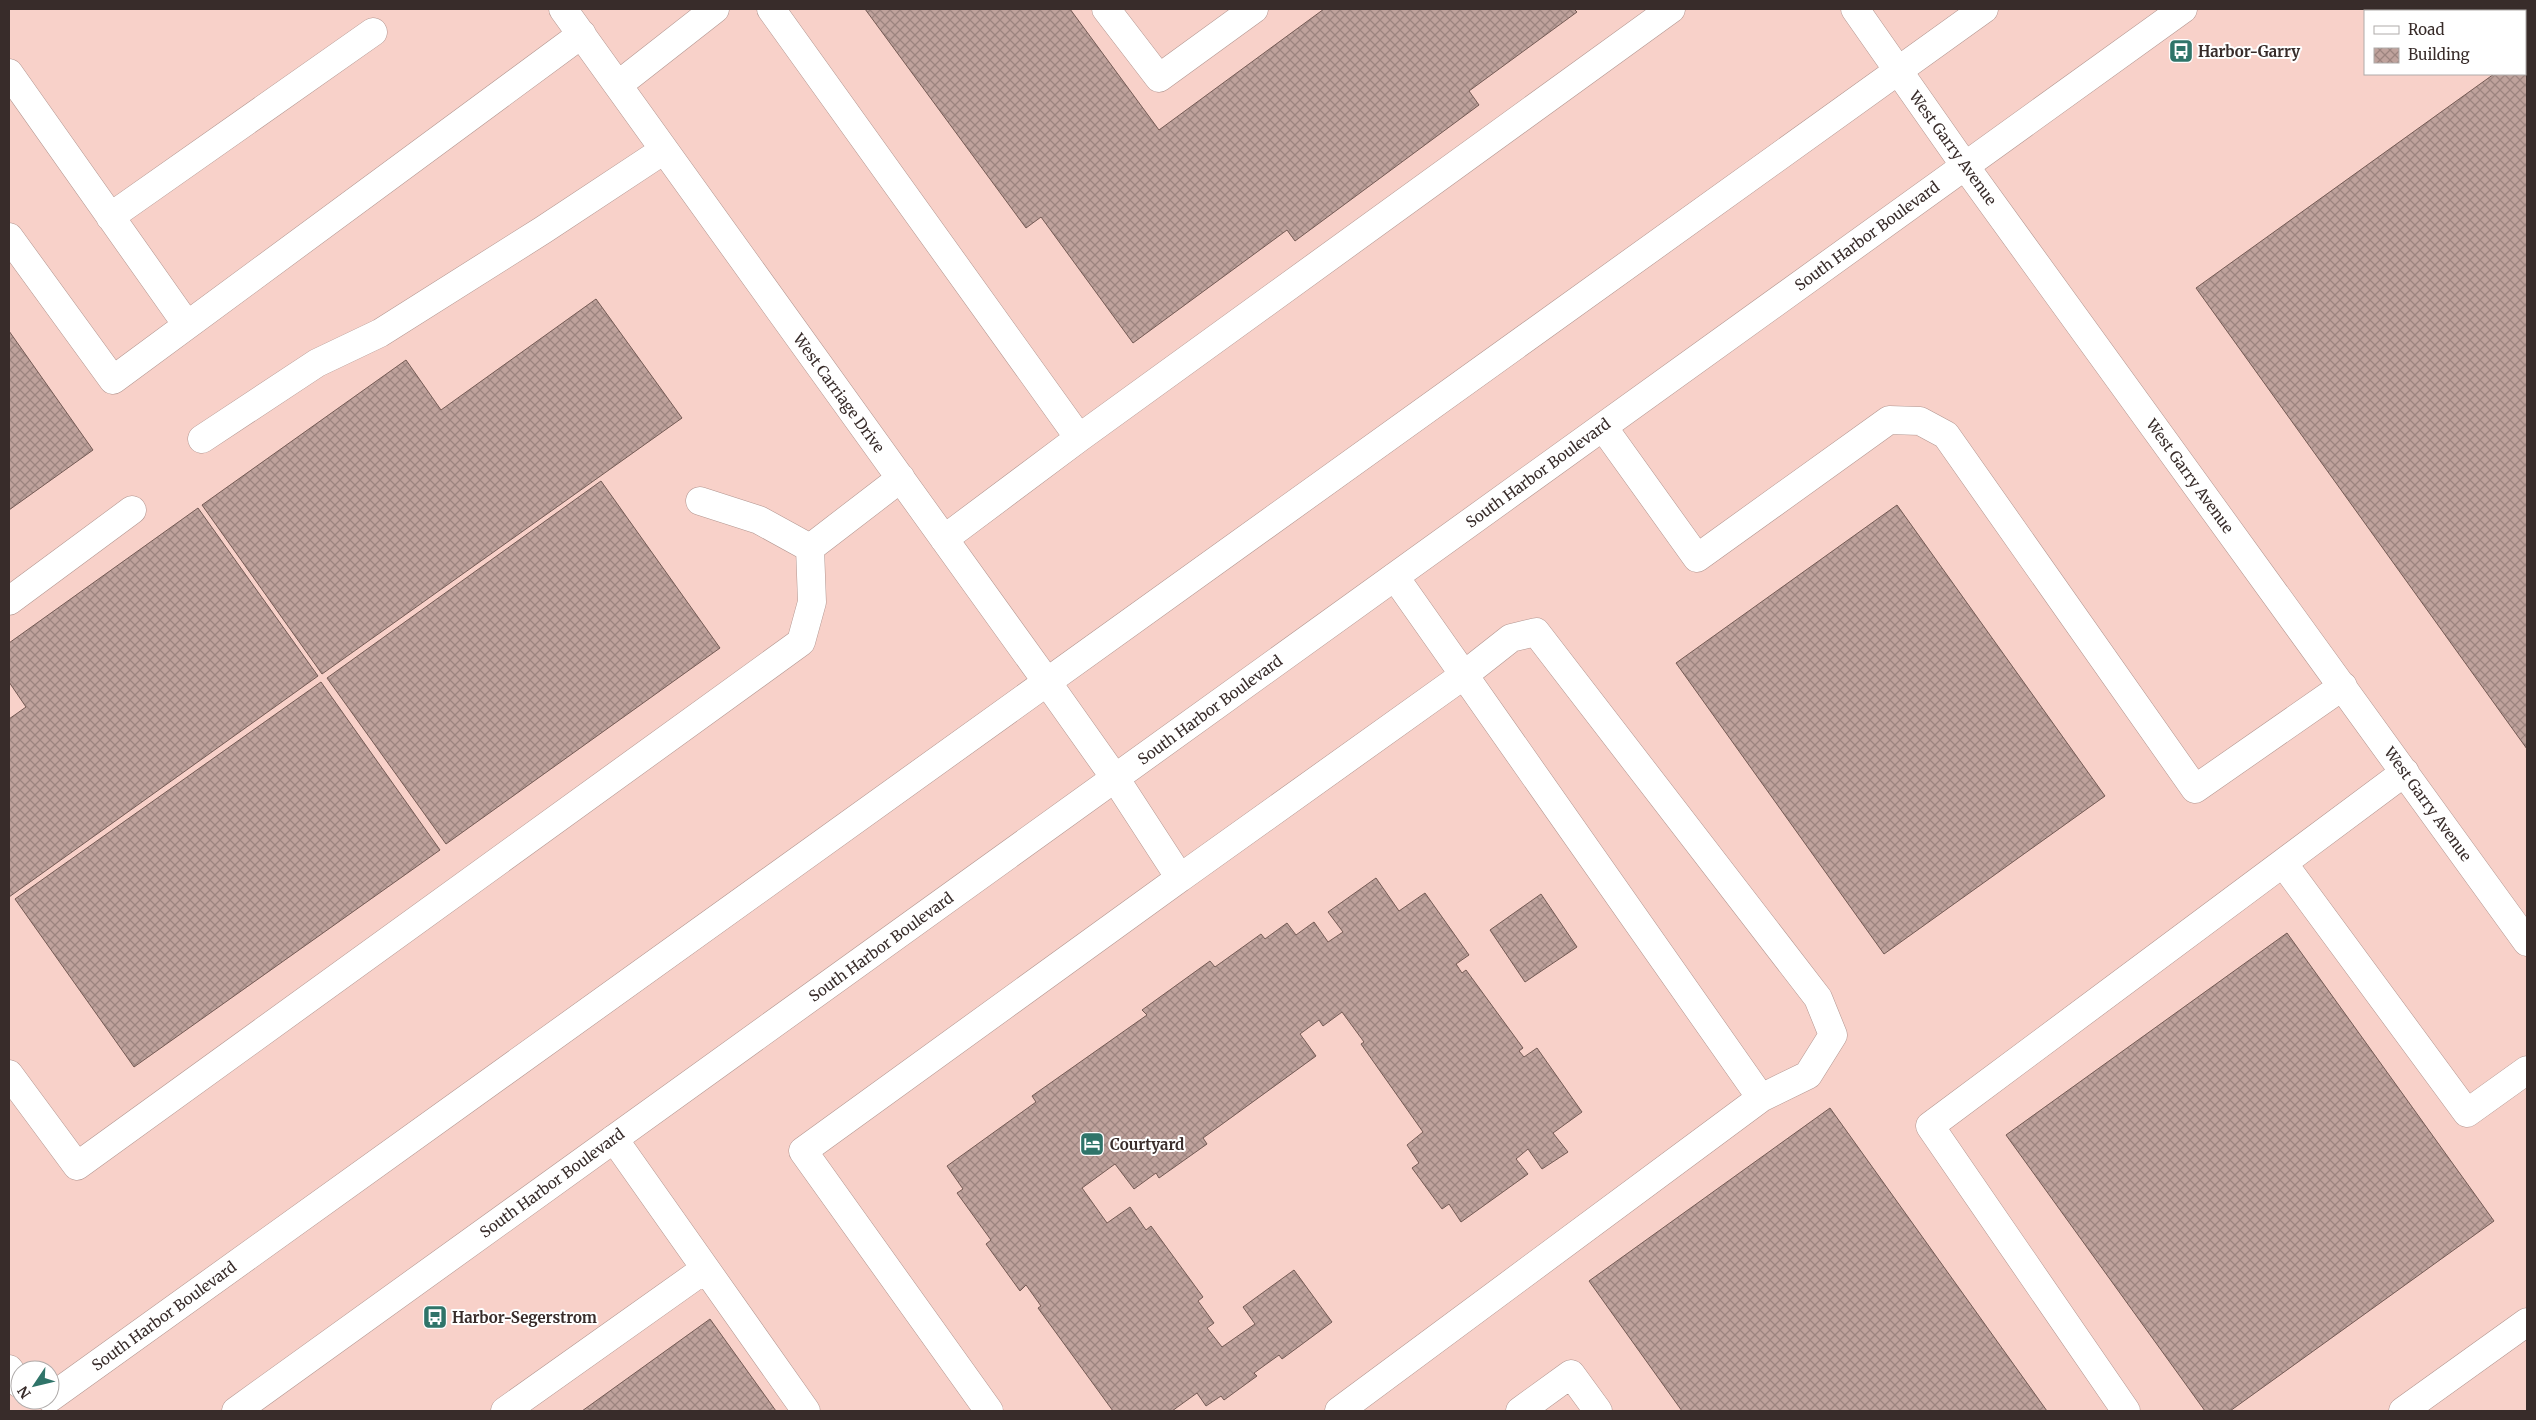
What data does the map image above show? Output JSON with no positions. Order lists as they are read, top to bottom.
{
  "streets": {
    "main road": ["West Garry Avenue", "South Harbor Boulevard", "West Carriage Drive"]
  },
  "crossings": [
    ["West Garry Avenue", "South Harbor Boulevard"],
    ["South Harbor Boulevard", "West Carriage Drive"]
  ],
  "places": {
    "bus stop": ["Harbor-Garry", "Harbor-Segerstrom"],
    "hotel": ["Courtyard"]
  },
  "legend": ["Road", "Building"],
  "north": "bottom left"
}
